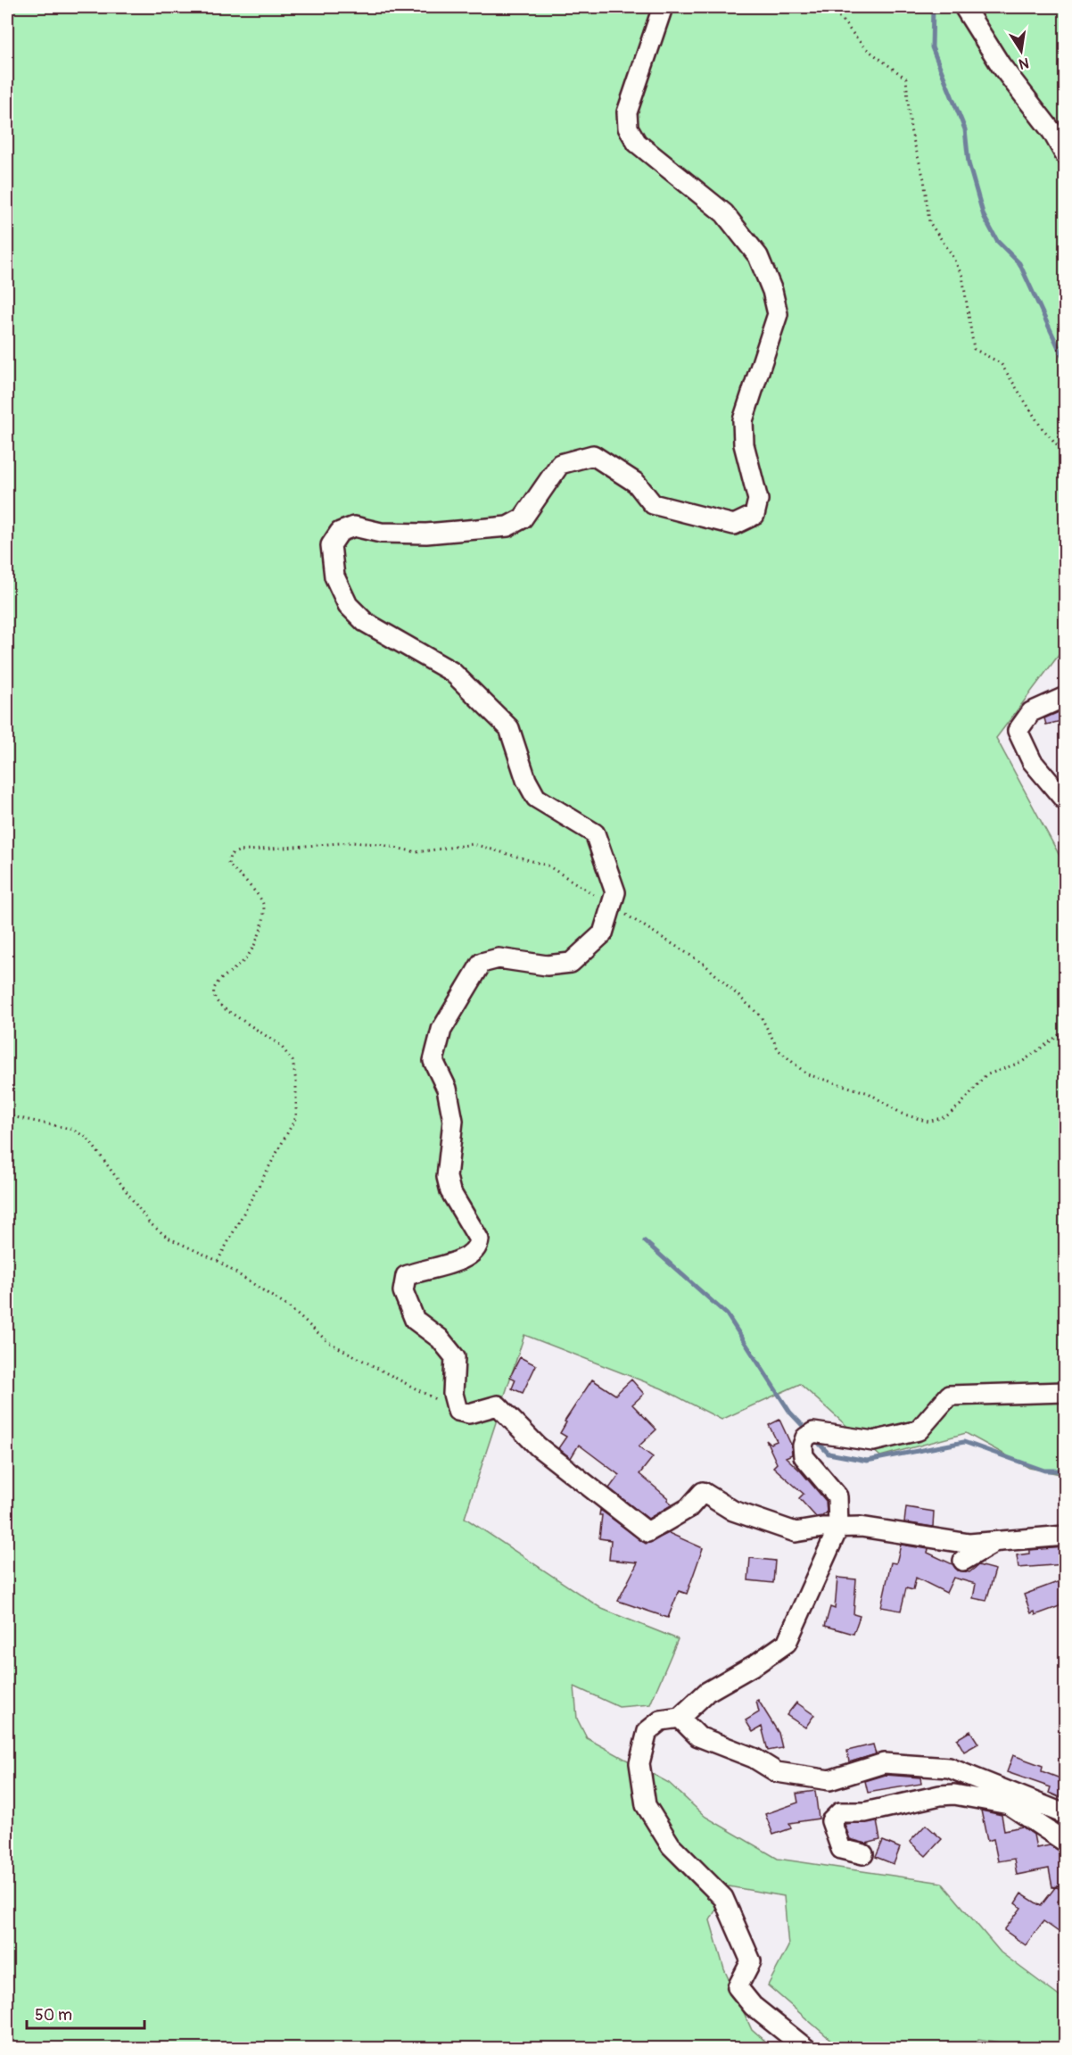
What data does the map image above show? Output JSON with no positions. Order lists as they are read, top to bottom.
{
  "scale_bar": "50 m",
  "north": "bottom"
}
